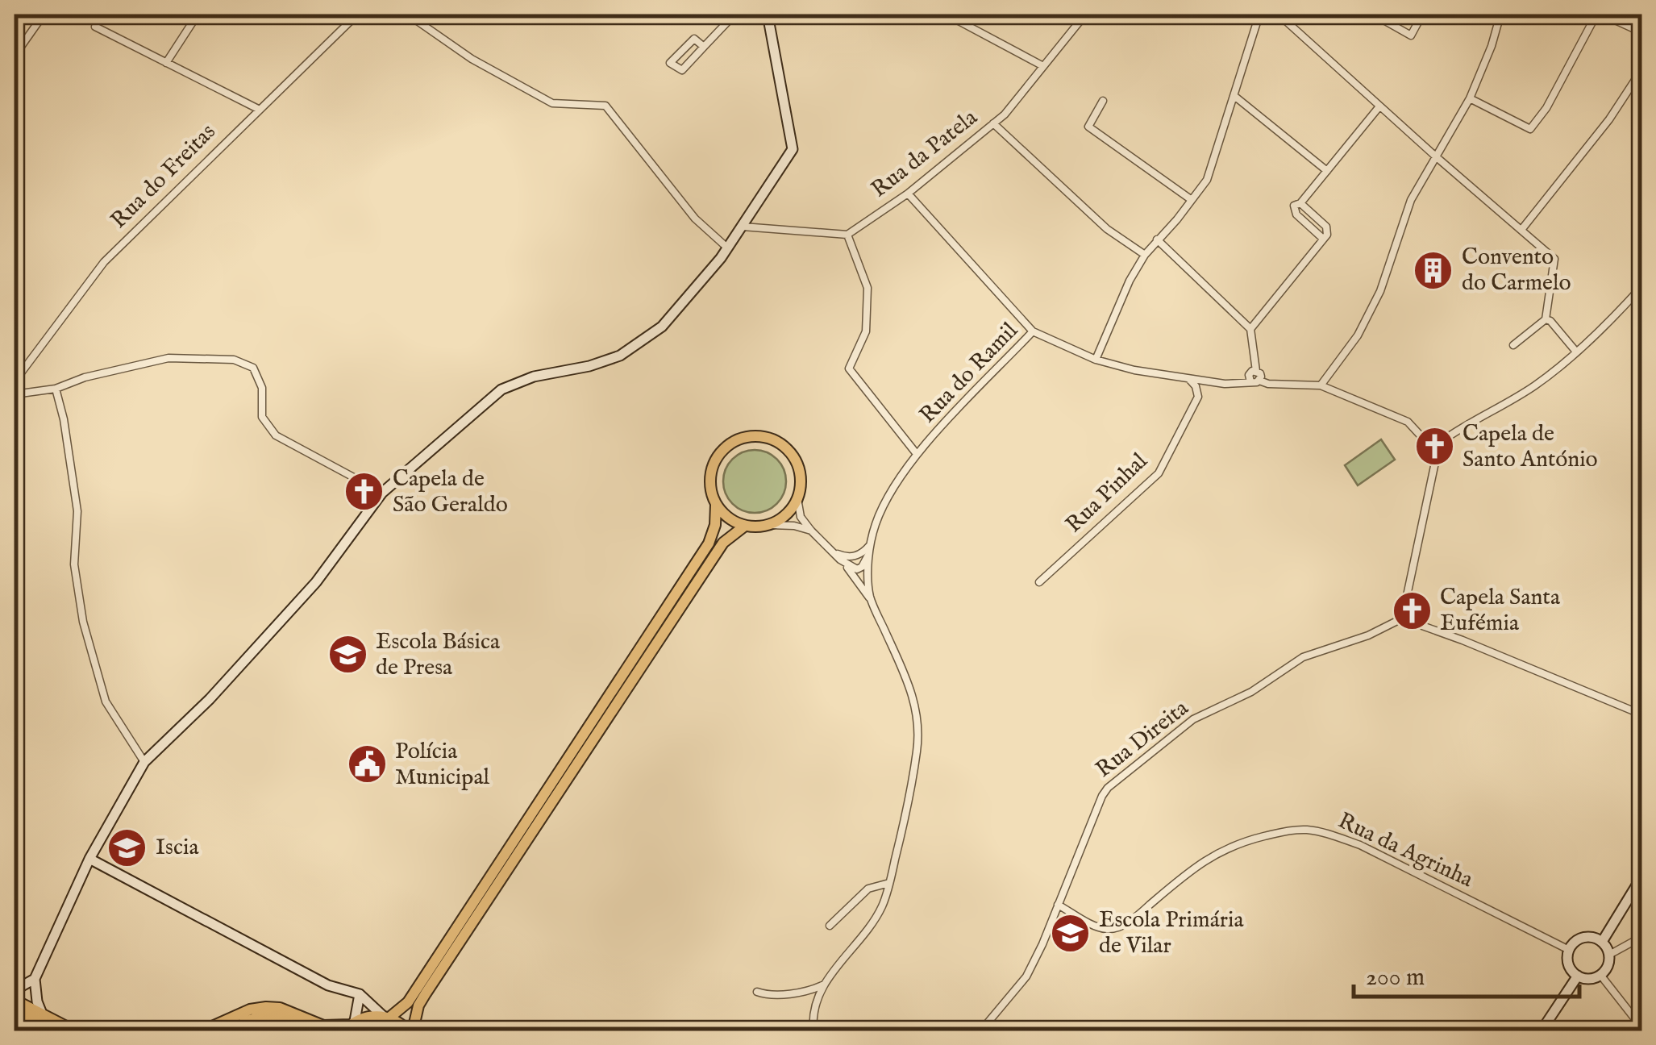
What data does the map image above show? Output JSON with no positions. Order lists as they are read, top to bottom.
{
  "streets": {
    "street": [
      "Rua da Patela",
      "Rua do Freitas",
      "Rua do Ramil",
      "Rua Pinhal",
      "Rua Direita",
      "Rua da Agrinha"
    ]
  },
  "crossings": [
    ["Rua do Ramil", "Rua Pinhal"],
    ["Rua Direita", "Rua da Agrinha"]
  ],
  "places": {
    "building": ["Convento do Carmelo"],
    "church": ["Capela de Santo António", "Capela de São Geraldo", "Capela Santa Eufémia"],
    "school or university": ["Escola Básica de Presa", "Iscia", "Escola Primária de Vilar"],
    "public building": ["Polícia Municipal"]
  },
  "scale_bar": "200 m"
}
